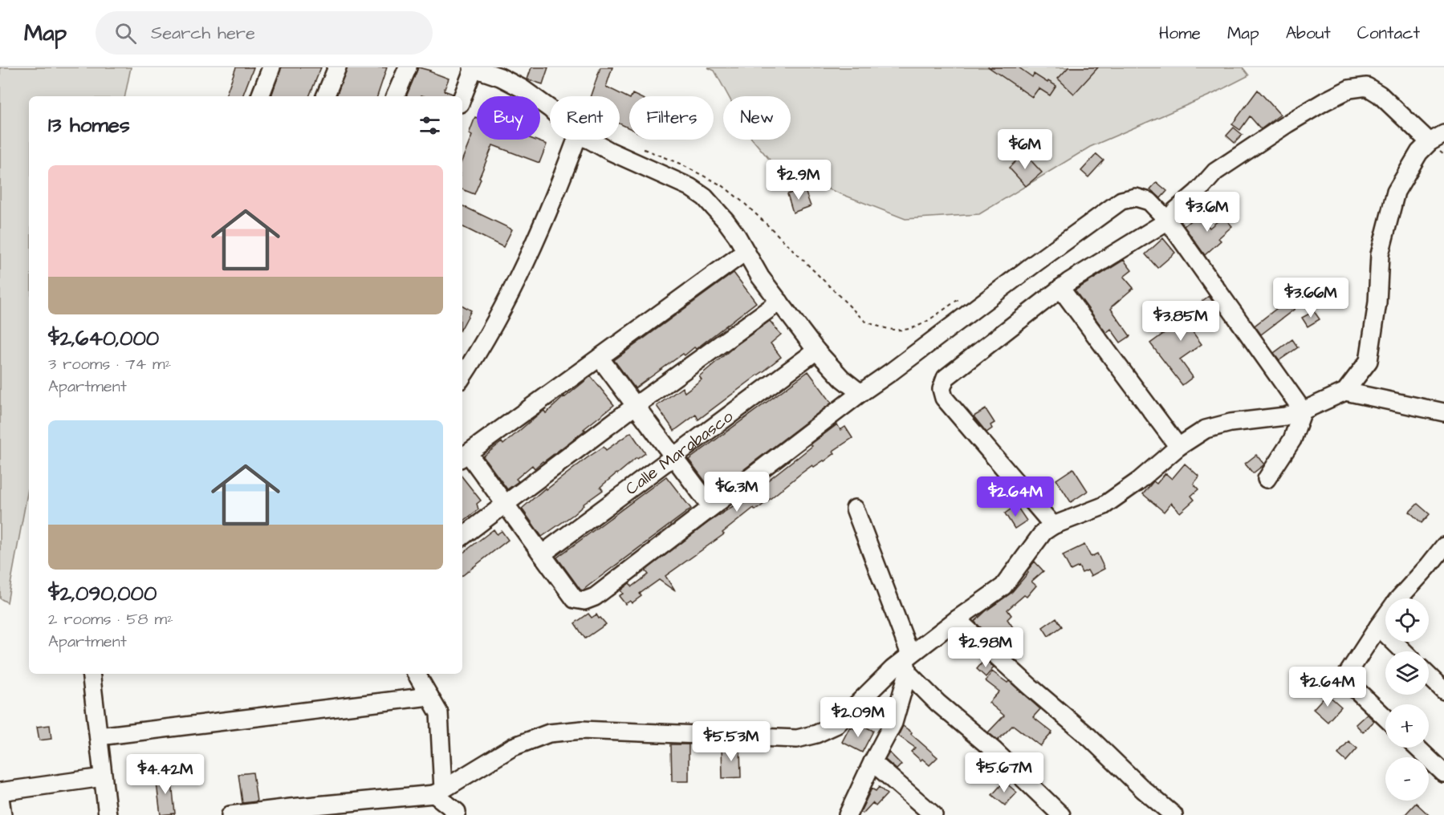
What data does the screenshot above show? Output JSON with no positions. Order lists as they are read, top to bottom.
{
  "streets": {
    "street": ["Calle Marabasco"]
  },
  "page": {
    "header": "Map",
    "search": "Search here",
    "nav": [
      "Home",
      "Map",
      "About",
      "Contact"
    ],
    "chip": [
      "Buy",
      "Rent",
      "Filters",
      "New"
    ],
    "heading": "13 homes",
    "price": [
      "$6M",
      "$2.9M",
      "$3.6M",
      "$3.66M",
      "$3.85M",
      "$6.3M",
      "$2.64M",
      "$2.98M",
      "$2.64M",
      "$2.09M",
      "$5.53M",
      "$5.67M",
      "$4.42M"
    ],
    "list": [
      {
        "name": "$2,640,000",
        "note": "3 rooms · 74 m² · Apartment"
      },
      {
        "name": "$2,090,000",
        "note": "2 rooms · 58 m² · Apartment"
      }
    ],
    "map_buttons": ["+", "−"]
  }
}
